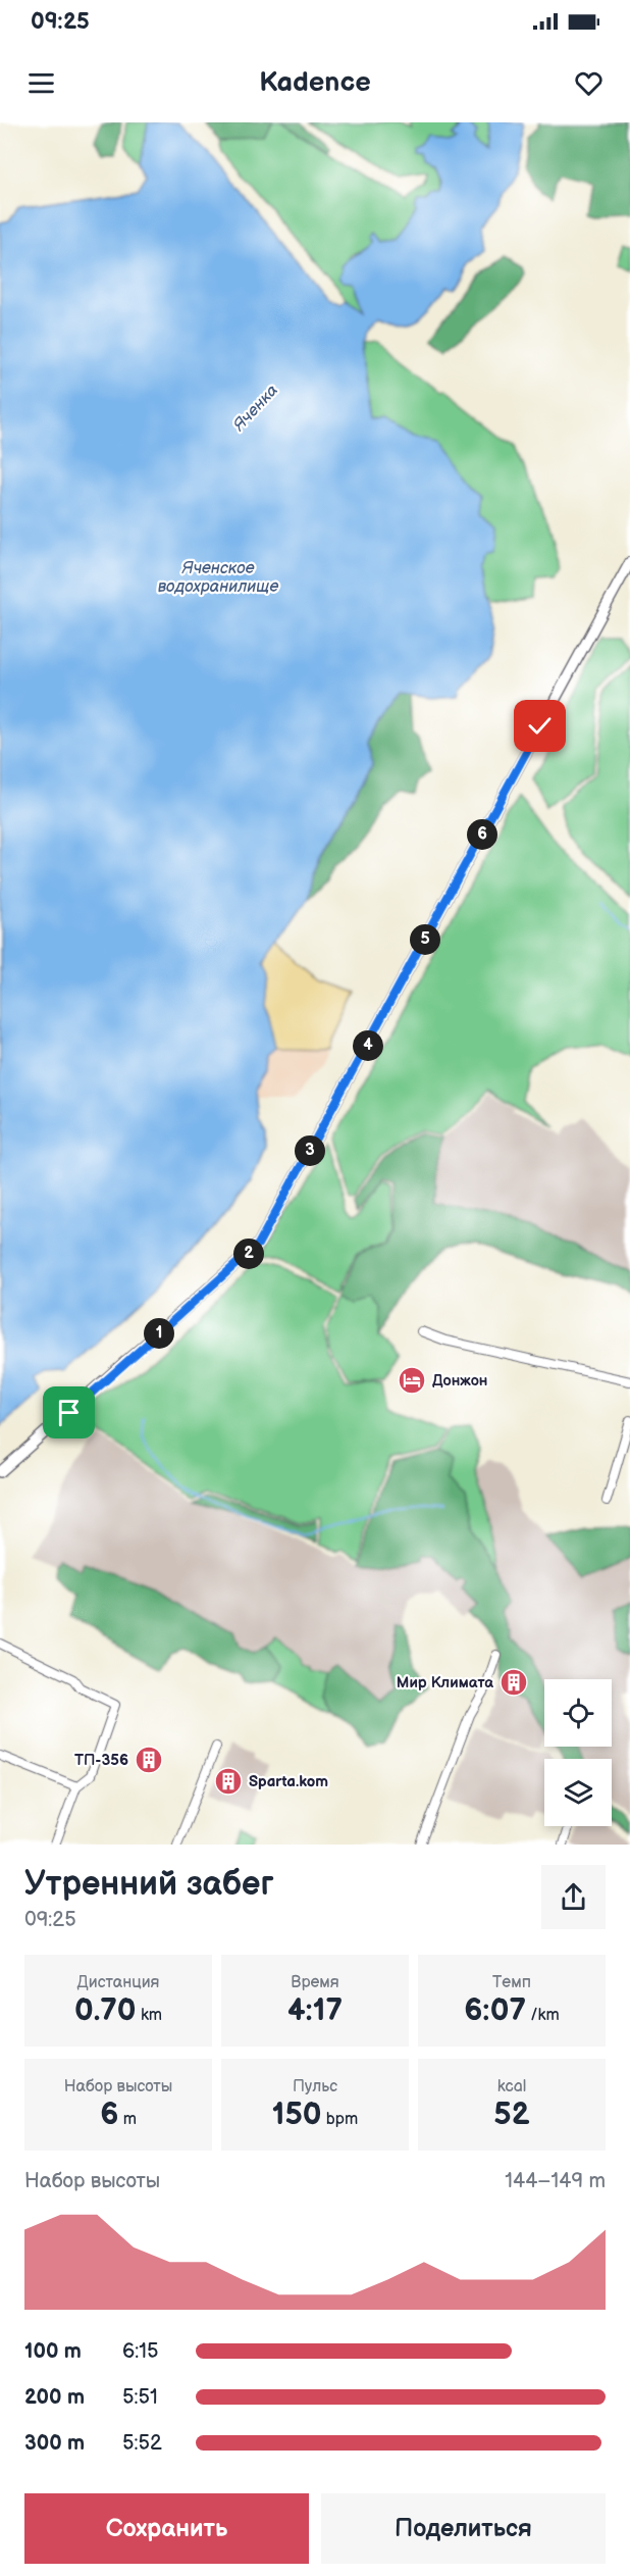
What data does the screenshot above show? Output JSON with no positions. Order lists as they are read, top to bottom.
{
  "water": ["Яченка", "Яченское водохранилище"],
  "places": {
    "hotel": ["Донжон"],
    "building": ["Мир Климата", "ТП-356", "Sparta.kom"]
  },
  "page": {
    "status": "09:25",
    "header": "Kadence",
    "pins": [
      "6",
      "5",
      "4",
      "3",
      "2",
      "1"
    ],
    "heading": ["Утренний забег", "09:25"],
    "stats": [
      ["Дистанция", "0.70 km"],
      ["Время", "4:17"],
      ["Темп", "6:07 /km"],
      ["Набор высоты", "6 m"],
      ["Пульс", "150 bpm"],
      ["kcal", "52"]
    ],
    "chart": ["Набор высоты", "144–149 m"],
    "list": [
      {
        "name": "100 m",
        "note": "6:15"
      },
      {
        "name": "200 m",
        "note": "5:51"
      },
      {
        "name": "300 m",
        "note": "5:52"
      }
    ],
    "buttons": ["Сохранить", "Поделиться"]
  }
}
